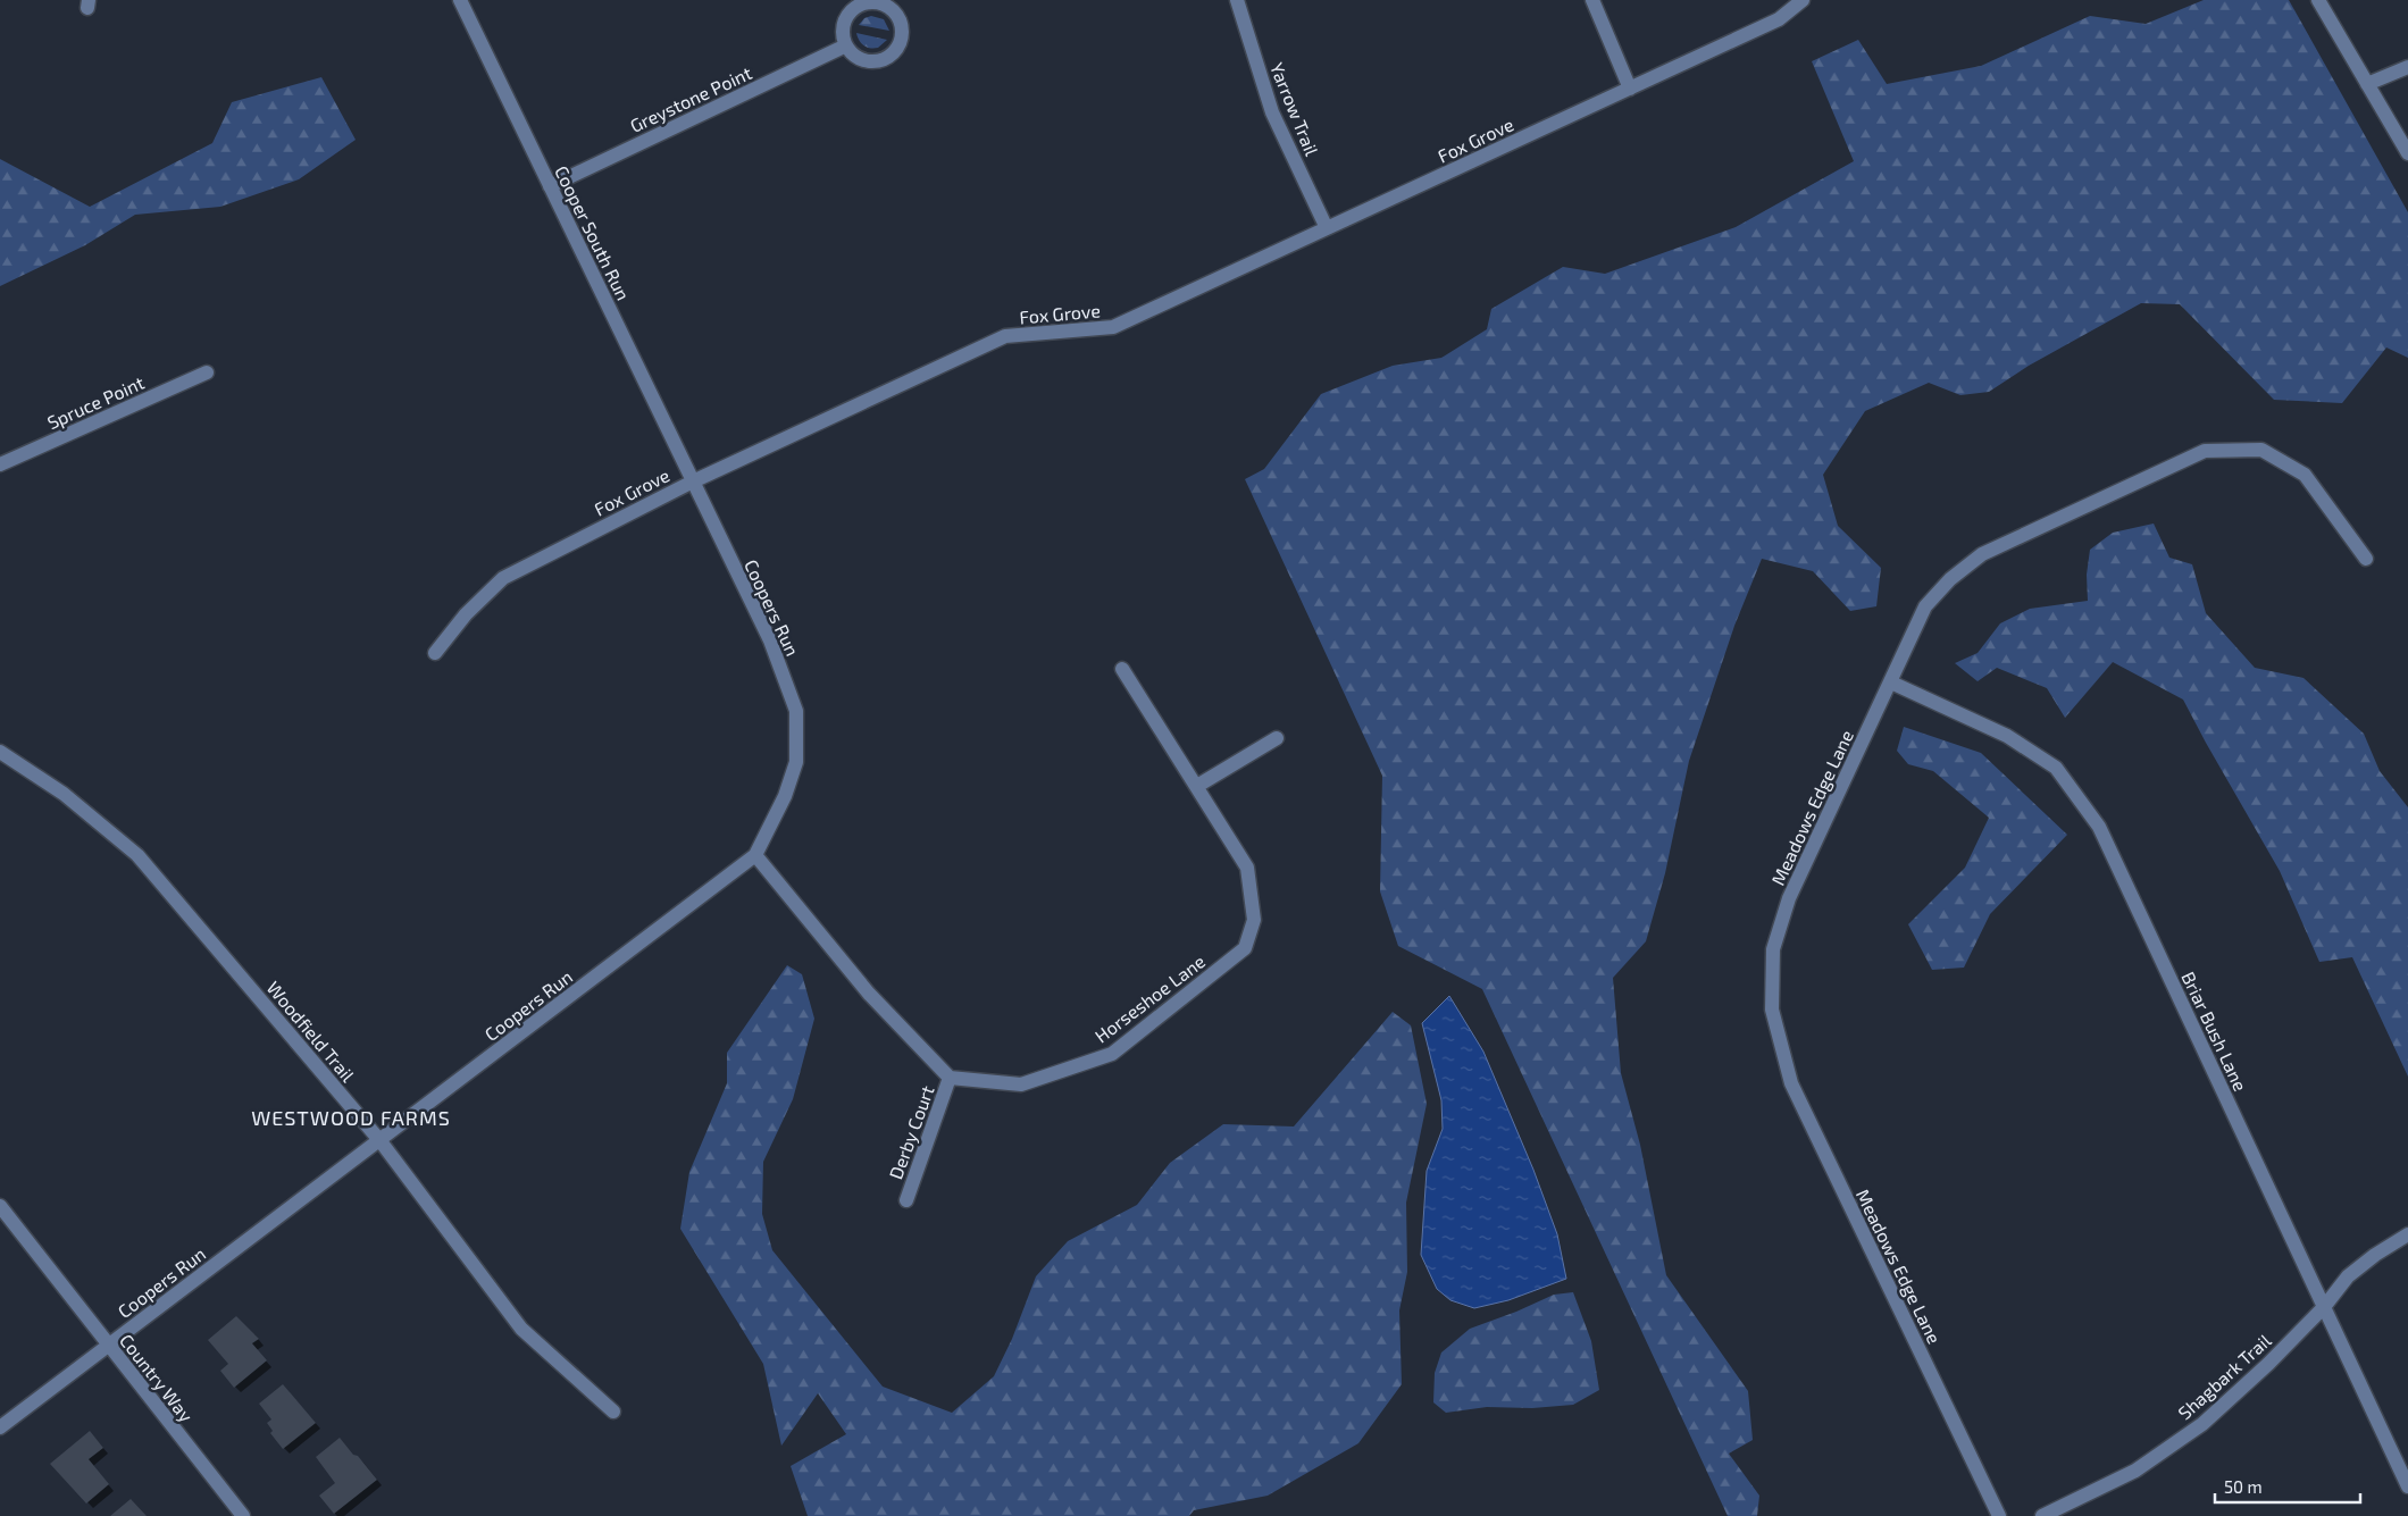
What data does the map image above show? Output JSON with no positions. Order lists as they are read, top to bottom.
{
  "streets": {
    "street": [
      "Greystone Point",
      "Yarrow Trail",
      "Fox Grove",
      "Cooper South Run",
      "Spruce Point",
      "Coopers Run",
      "Meadows Edge Lane",
      "Horseshoe Lane",
      "Woodfield Trail",
      "Briar Bush Lane",
      "Derby Court",
      "Shagbark Trail",
      "Country Way"
    ]
  },
  "crossings": [
    ["Greystone Point", "Cooper South Run"],
    ["Yarrow Trail", "Fox Grove"],
    ["Fox Grove", "Cooper South Run"],
    ["Fox Grove", "Coopers Run"],
    ["Cooper South Run", "Coopers Run"],
    ["Coopers Run", "Woodfield Trail"],
    ["Coopers Run", "Country Way"],
    ["Meadows Edge Lane", "Briar Bush Lane"],
    ["Horseshoe Lane", "Derby Court"],
    ["Briar Bush Lane", "Shagbark Trail"]
  ],
  "districts": ["WESTWOOD FARMS"],
  "scale_bar": "50 m"
}
